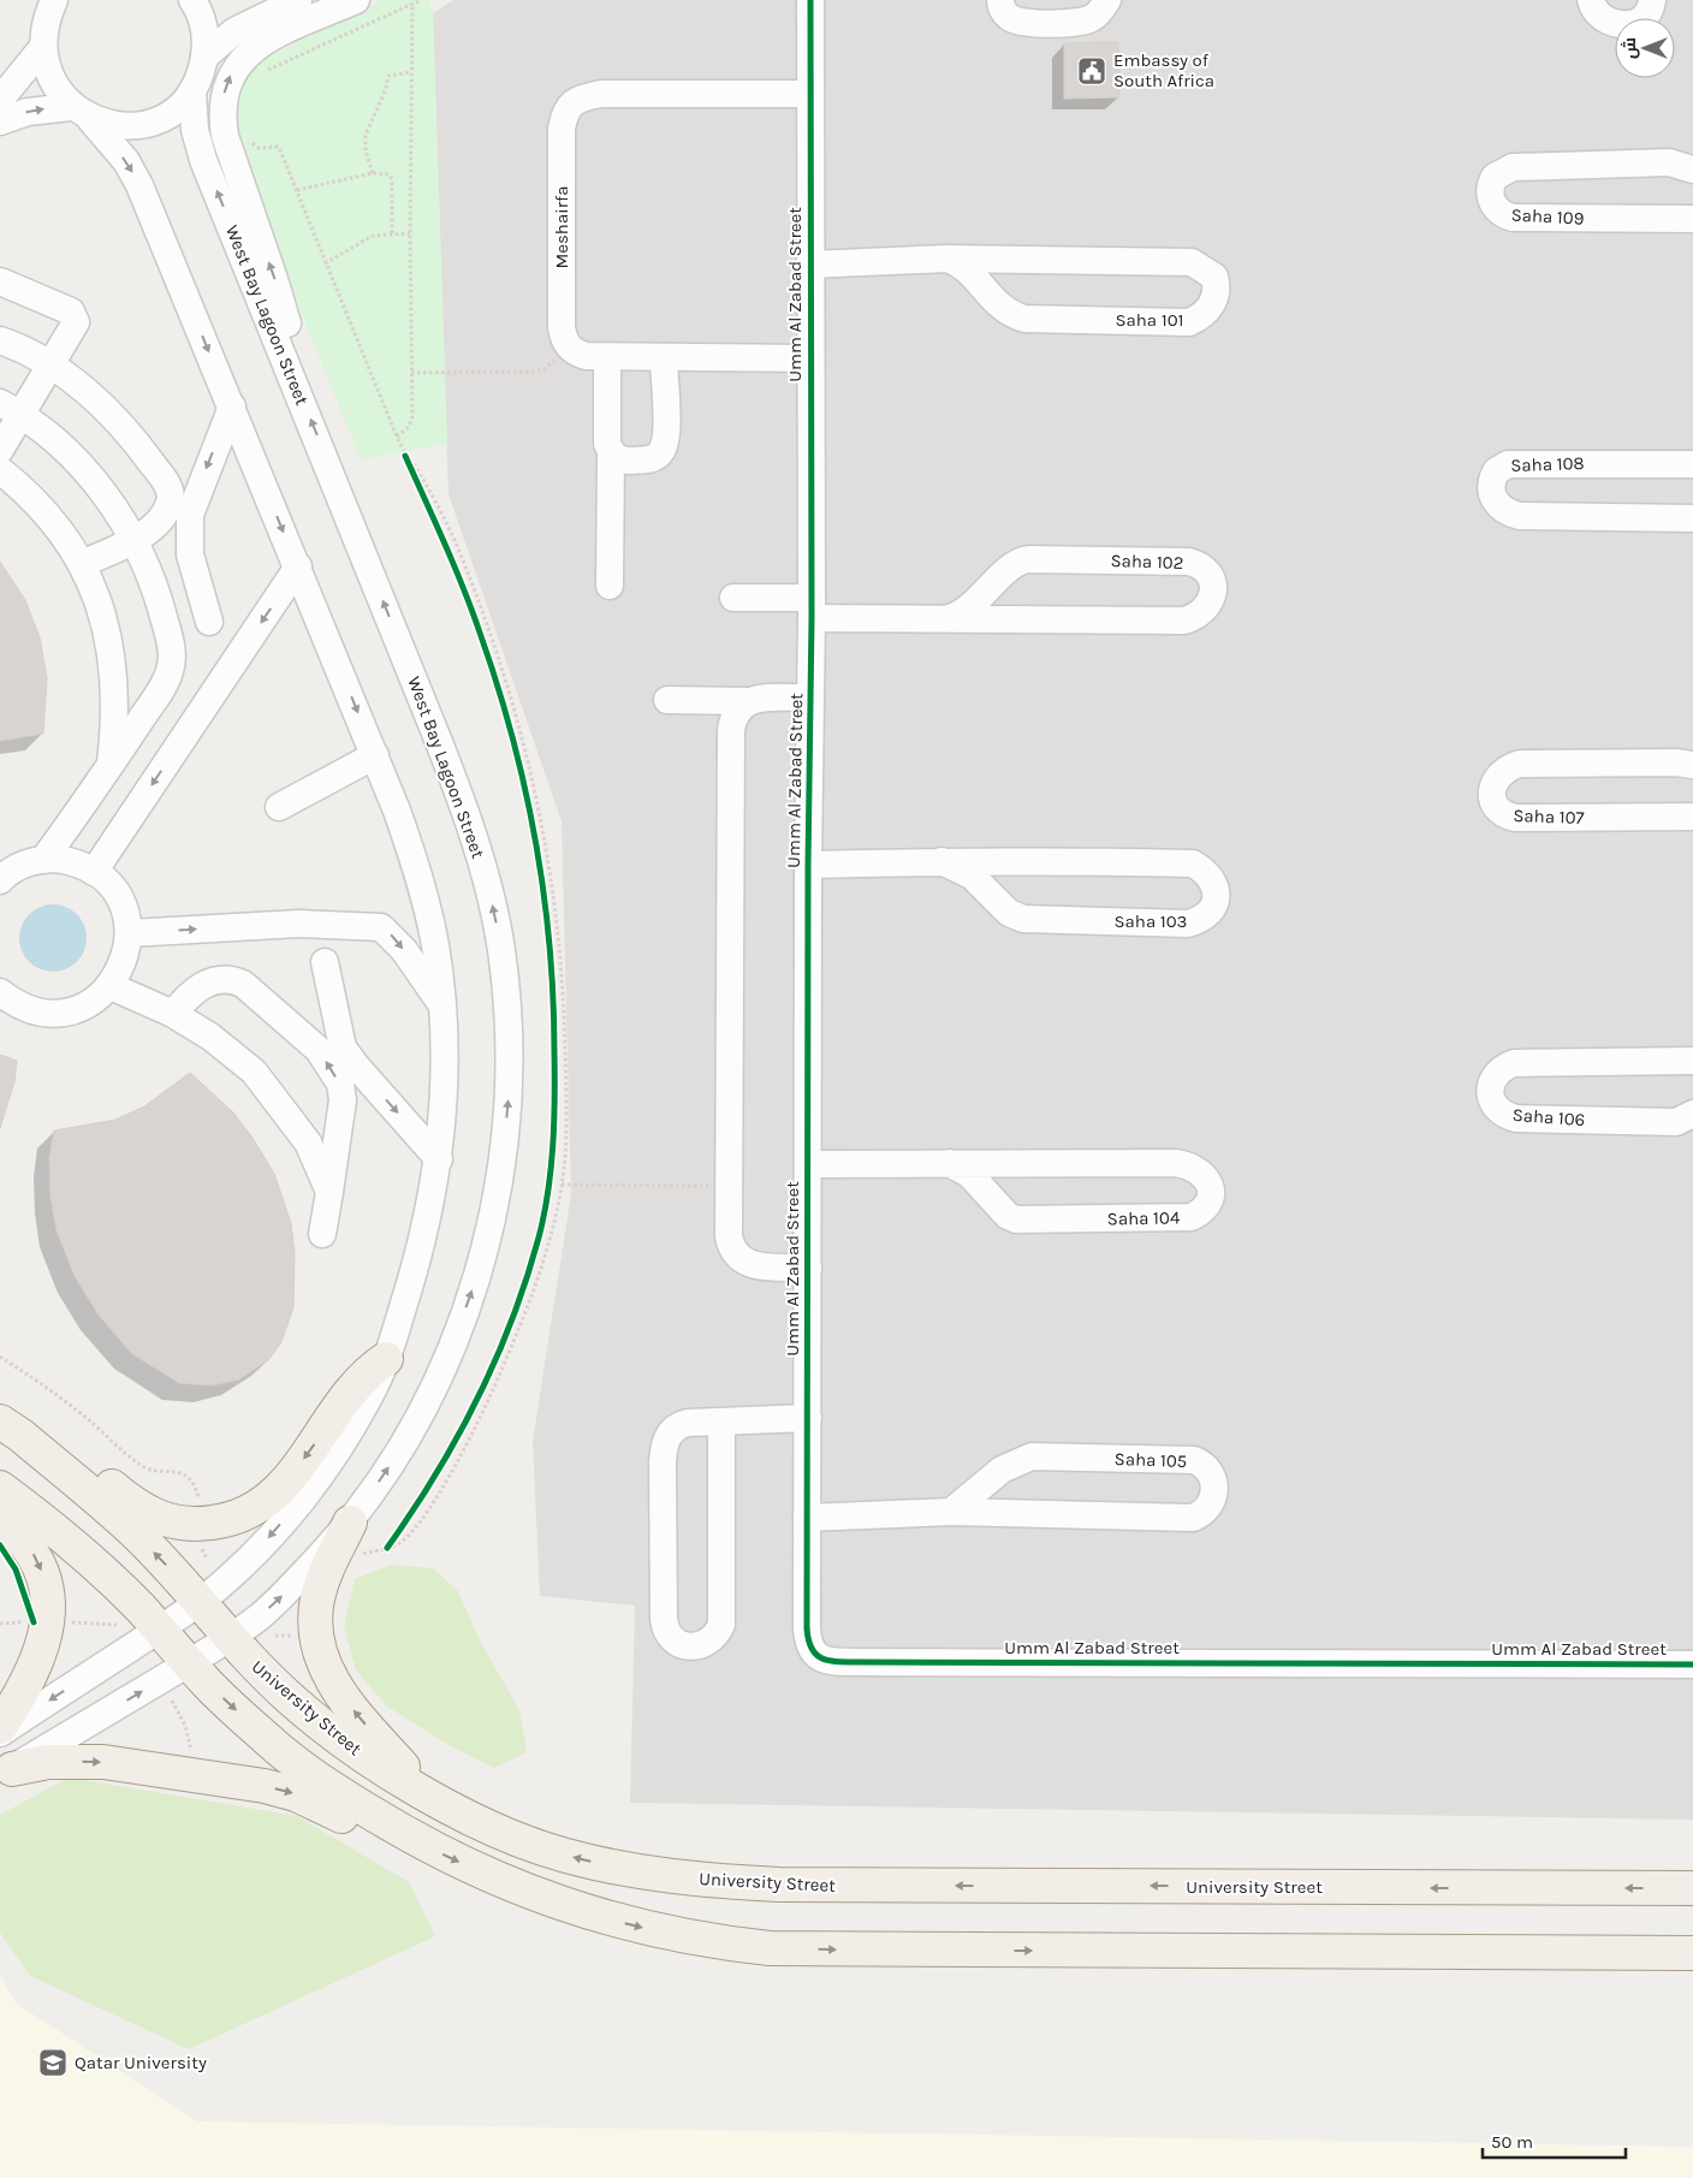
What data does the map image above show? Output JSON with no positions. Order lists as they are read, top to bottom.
{
  "streets": {
    "main road": ["University Street"],
    "street": [
      "Saha 109",
      "Meshairfa",
      "Umm Al Zabad Street",
      "West Bay Lagoon Street",
      "Saha 101",
      "Saha 108",
      "Saha 102",
      "Saha 107",
      "Saha 103",
      "Saha 106",
      "Saha 104",
      "Saha 105"
    ]
  },
  "crossings": [
    ["Meshairfa", "Umm Al Zabad Street"],
    ["Umm Al Zabad Street", "Saha 101"],
    ["Umm Al Zabad Street", "Saha 102"],
    ["Umm Al Zabad Street", "Saha 103"],
    ["Umm Al Zabad Street", "Saha 104"],
    ["Umm Al Zabad Street", "Saha 105"],
    ["West Bay Lagoon Street", "University Street"]
  ],
  "places": {
    "public building": ["Embassy of South Africa"],
    "school or university": ["Qatar University"]
  },
  "scale_bar": "50 m",
  "north": "left"
}
